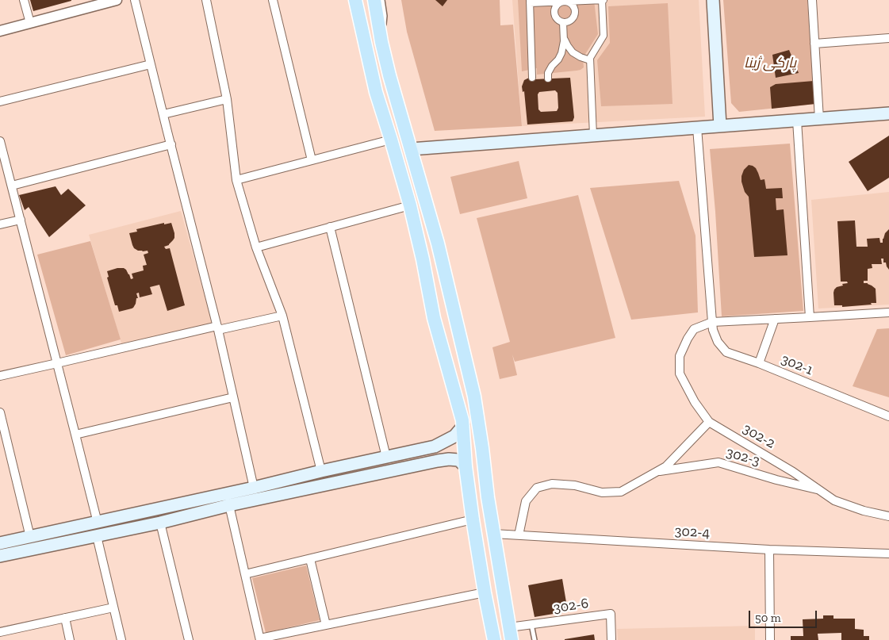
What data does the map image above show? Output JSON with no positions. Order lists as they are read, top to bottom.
{
  "streets": {
    "street": [
      "302-1",
      "302-2",
      "302-3",
      "302-4",
      "302-6"
    ]
  },
  "crossings": [
    ["302-1", "302-2"],
    ["302-2", "302-3"]
  ],
  "parks": ["پارکی ژینا"],
  "scale_bar": "50 m"
}
